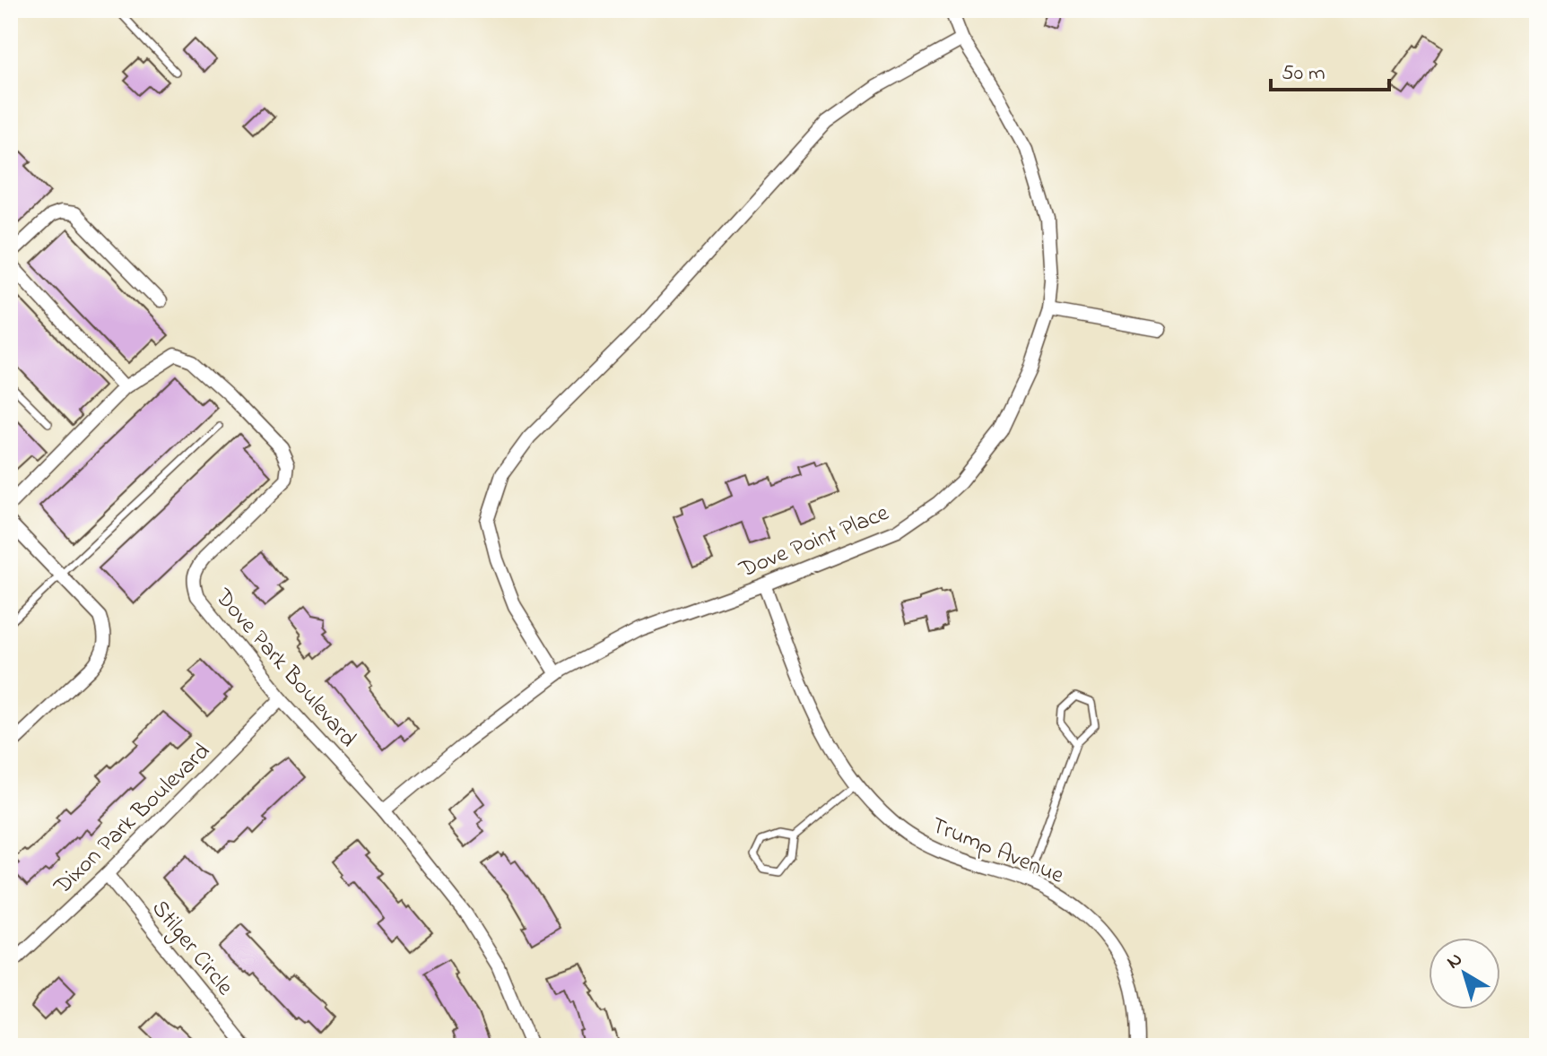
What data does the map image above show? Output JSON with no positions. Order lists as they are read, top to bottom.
{
  "streets": {
    "street": [
      "Dove Point Place",
      "Dove Park Boulevard",
      "Dixon Park Boulevard",
      "Trump Avenue",
      "Stilger Circle"
    ]
  },
  "crossings": [
    ["Dove Point Place", "Dove Park Boulevard"],
    ["Dove Point Place", "Trump Avenue"],
    ["Dove Park Boulevard", "Dixon Park Boulevard"],
    ["Dixon Park Boulevard", "Stilger Circle"]
  ],
  "scale_bar": "50 m",
  "north": "top left"
}
